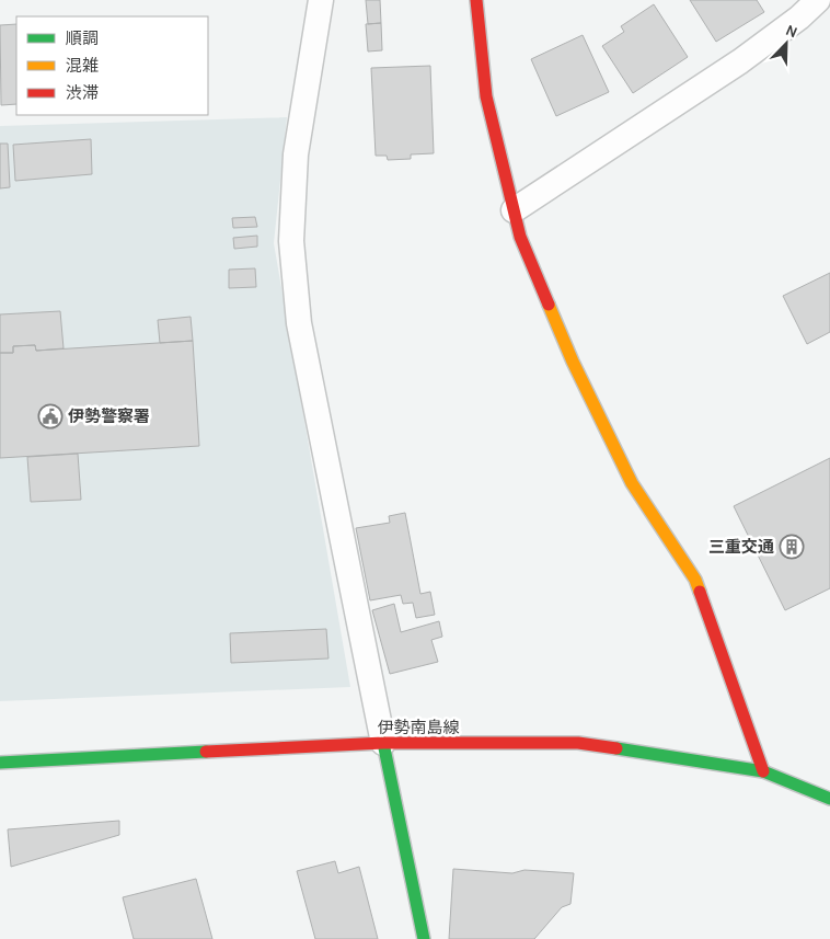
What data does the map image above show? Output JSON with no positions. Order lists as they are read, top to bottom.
{
  "streets": {
    "street": ["伊勢南島線"]
  },
  "places": {
    "public building": ["伊勢警察署"],
    "building": ["三重交通"]
  },
  "legend": ["順調", "混雑", "渋滞"],
  "north": "top right"
}
